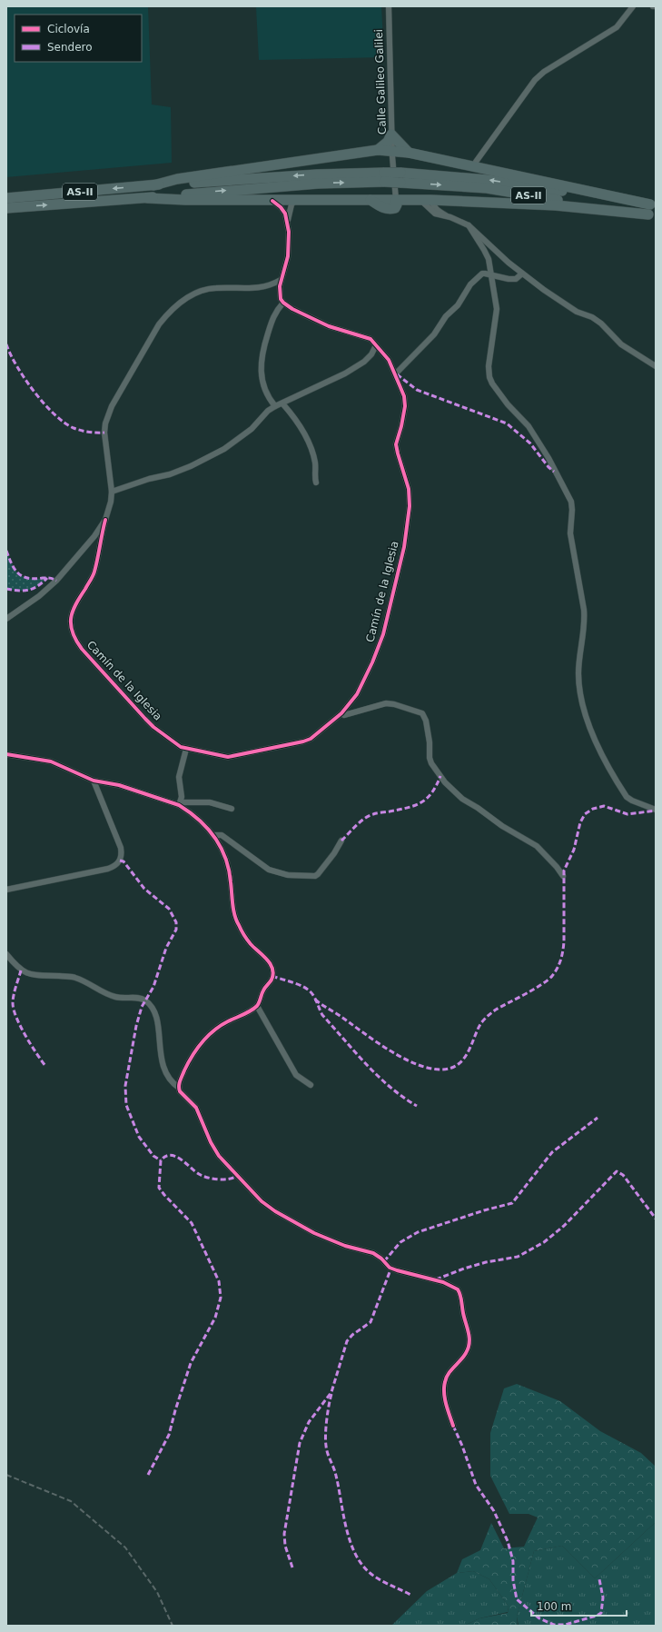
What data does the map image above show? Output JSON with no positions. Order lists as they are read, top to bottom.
{
  "streets": {
    "highway": ["AS-II"],
    "street": ["Calle Galileo Galilei", "Camín de la Iglesia"]
  },
  "legend": ["Ciclovía", "Sendero"],
  "scale_bar": "100 m"
}
